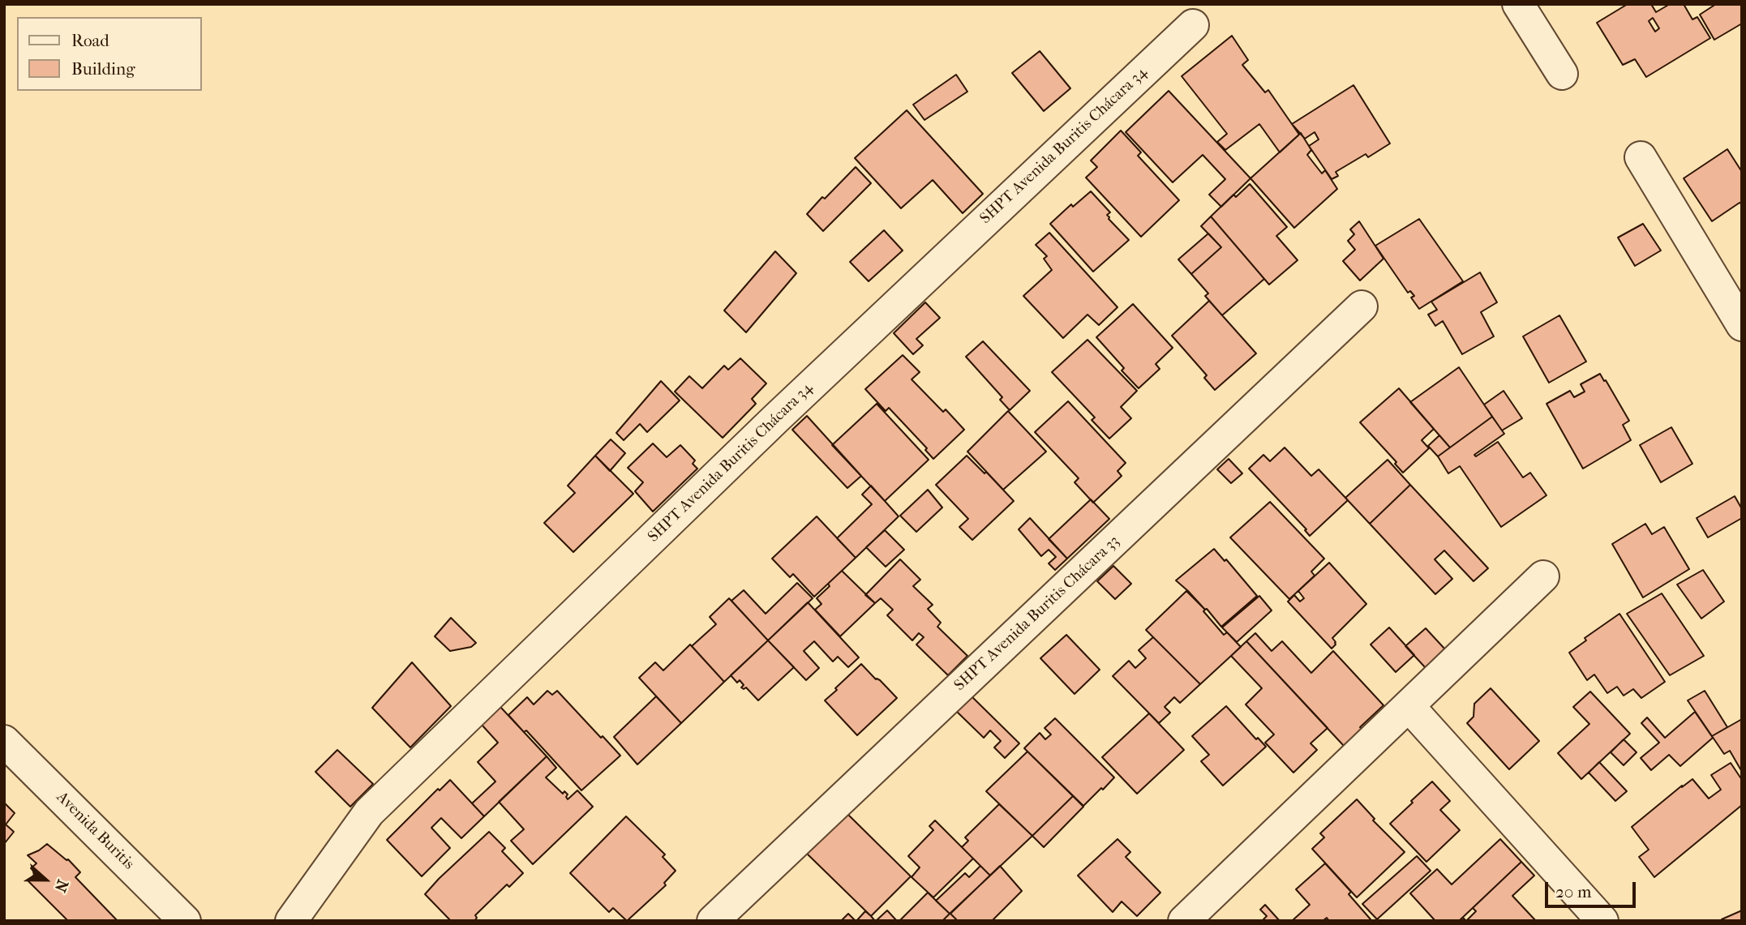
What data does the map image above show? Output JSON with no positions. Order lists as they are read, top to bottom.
{
  "streets": {
    "street": ["SHPT Avenida Buritis Chácara 34", "SHPT Avenida Buritis Chácara 33", "Avenida Buritis"]
  },
  "legend": ["Road", "Building"],
  "scale_bar": "20 m",
  "north": "right"
}
